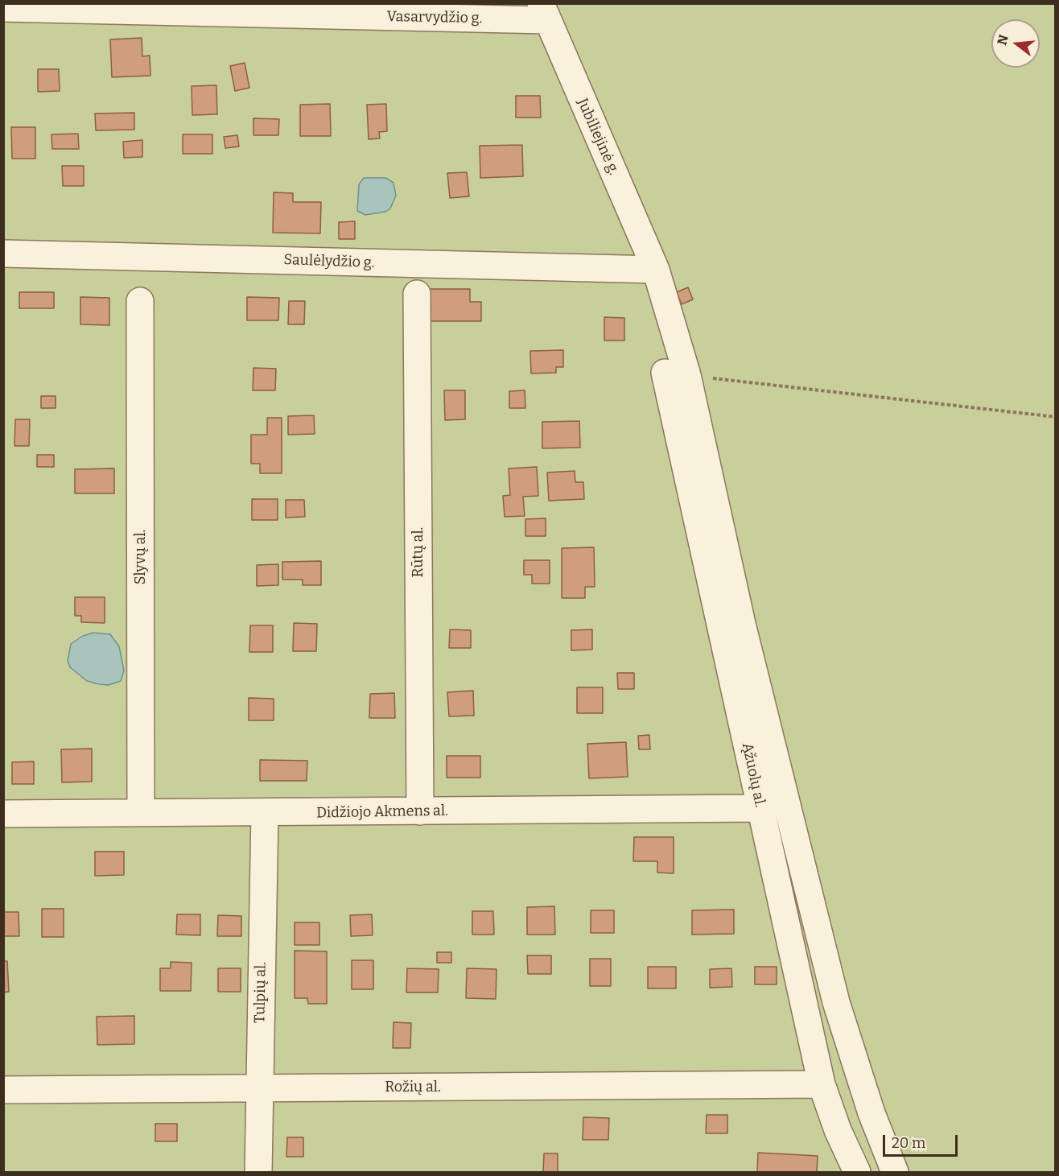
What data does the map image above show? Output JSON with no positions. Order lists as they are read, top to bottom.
{
  "streets": {
    "street": [
      "Vasarvydžio g.",
      "Jubiliejinė g.",
      "Saulėlydžio g.",
      "Rūtų al.",
      "Slyvų al.",
      "Ąžuolų al.",
      "Didžiojo Akmens al.",
      "Tulpių al.",
      "Rožių al."
    ]
  },
  "crossings": [
    ["Vasarvydžio g.", "Jubiliejinė g."],
    ["Jubiliejinė g.", "Saulėlydžio g."],
    ["Jubiliejinė g.", "Ąžuolų al."],
    ["Rūtų al.", "Didžiojo Akmens al."],
    ["Slyvų al.", "Didžiojo Akmens al."],
    ["Ąžuolų al.", "Didžiojo Akmens al."],
    ["Ąžuolų al.", "Rožių al."],
    ["Didžiojo Akmens al.", "Tulpių al."],
    ["Tulpių al.", "Rožių al."]
  ],
  "scale_bar": "20 m",
  "north": "left"
}
